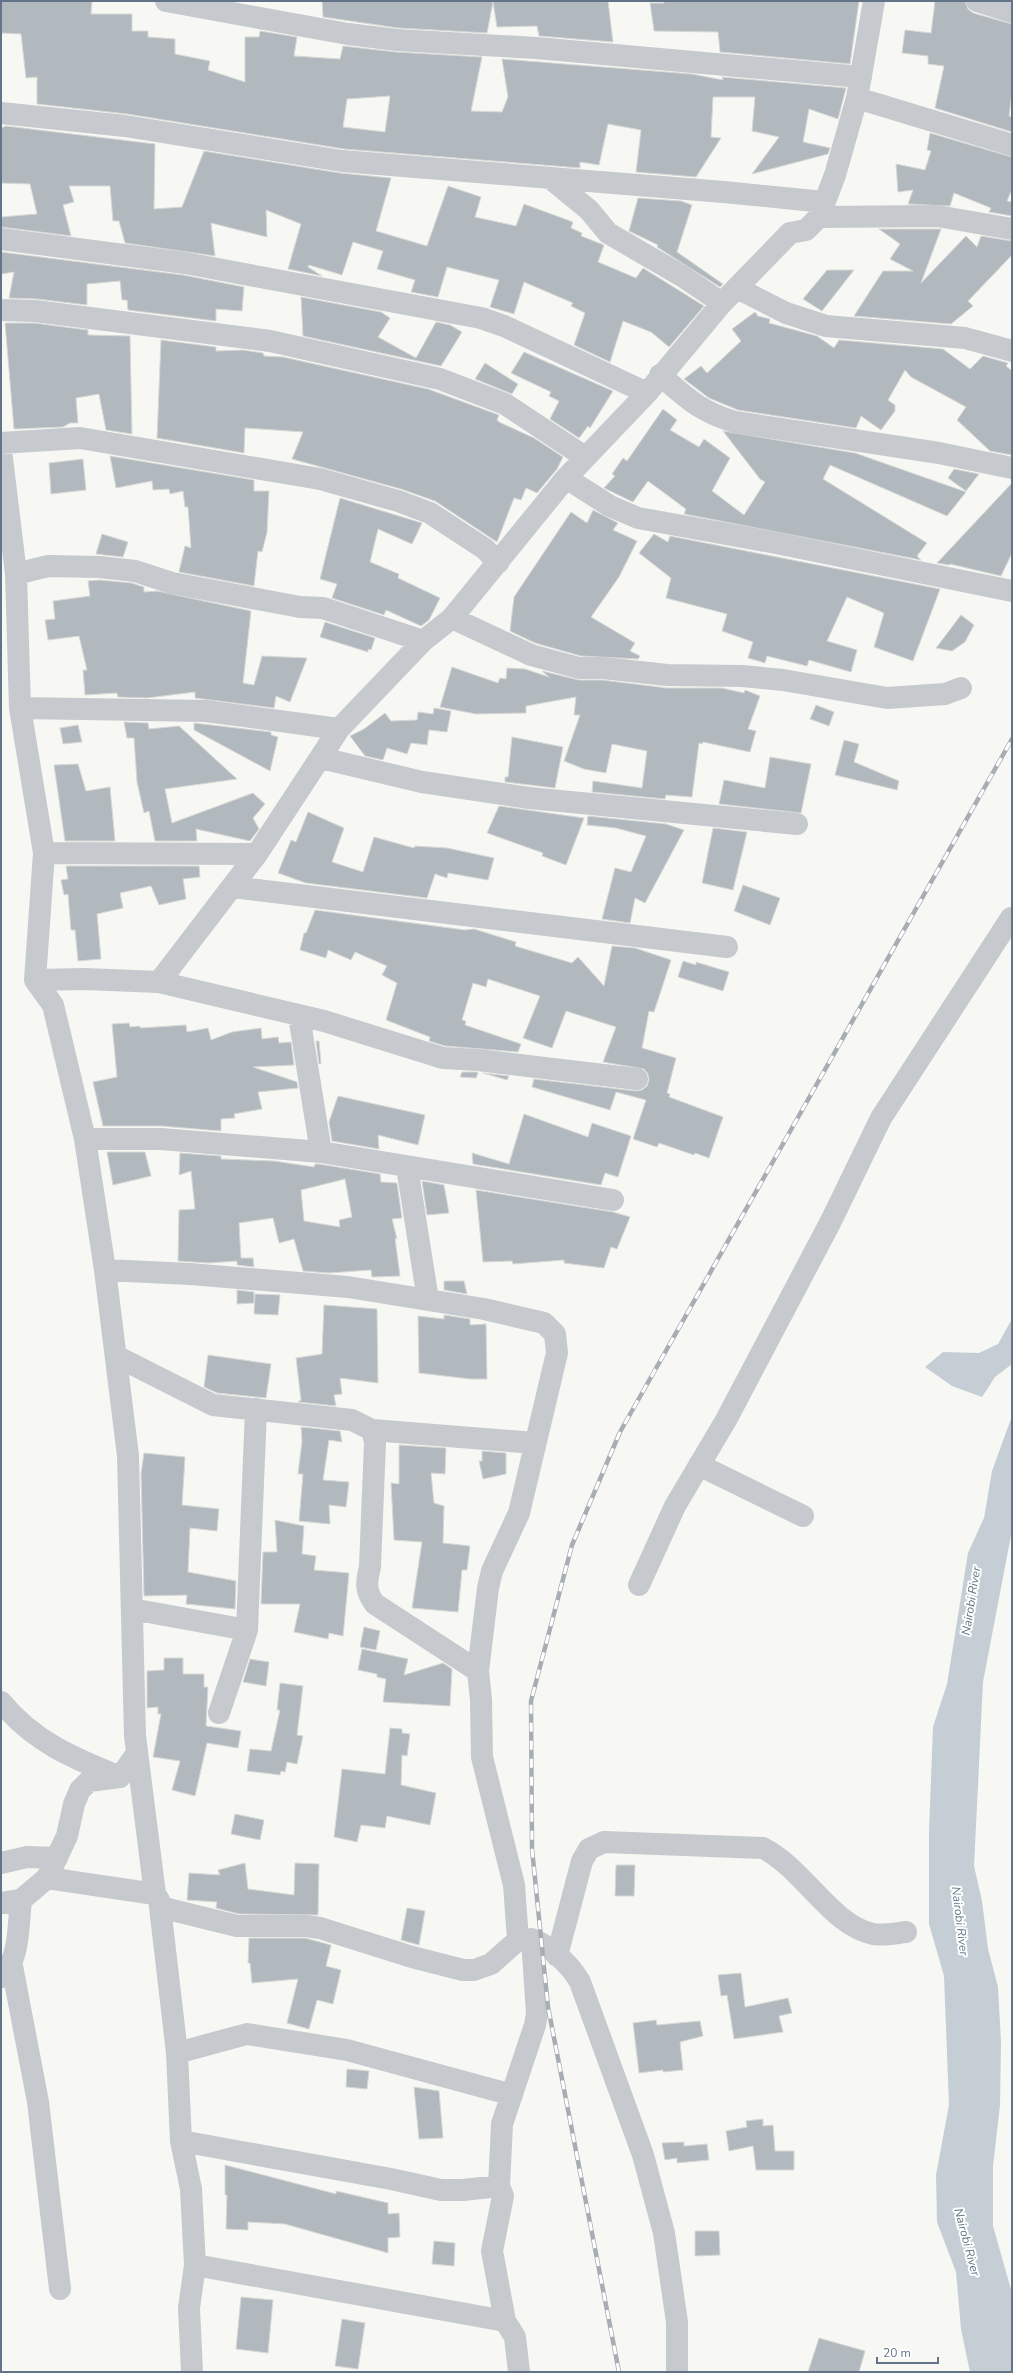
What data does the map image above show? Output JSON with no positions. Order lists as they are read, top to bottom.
{
  "water": ["Nairobi River"],
  "scale_bar": "20 m"
}
